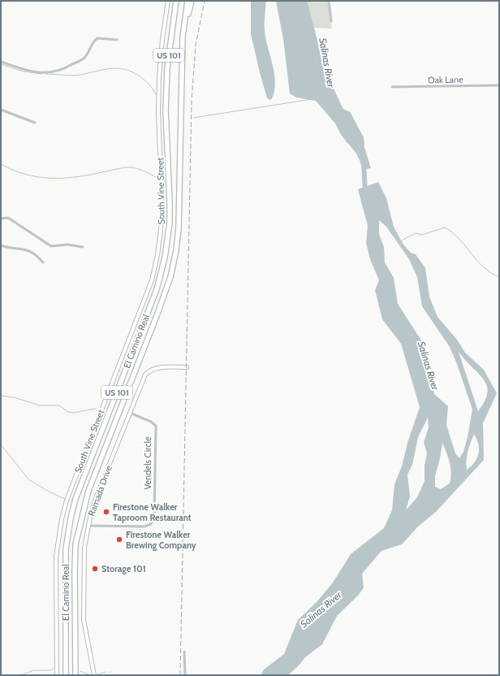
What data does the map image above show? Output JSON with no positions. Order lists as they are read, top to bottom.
{
  "streets": {
    "highway": ["US 101", "El Camino Real"],
    "street": [
      "Oak Lane",
      "South Vine Street",
      "Vendels Circle",
      "Ramada Drive"
    ]
  },
  "crossings": [
    ["Vendels Circle", "Ramada Drive"]
  ],
  "water": ["Salinas River"],
  "places": ["Firestone Walker Taproom Restaurant", "Firestone Walker Brewing Company", "Storage 101"]
}
